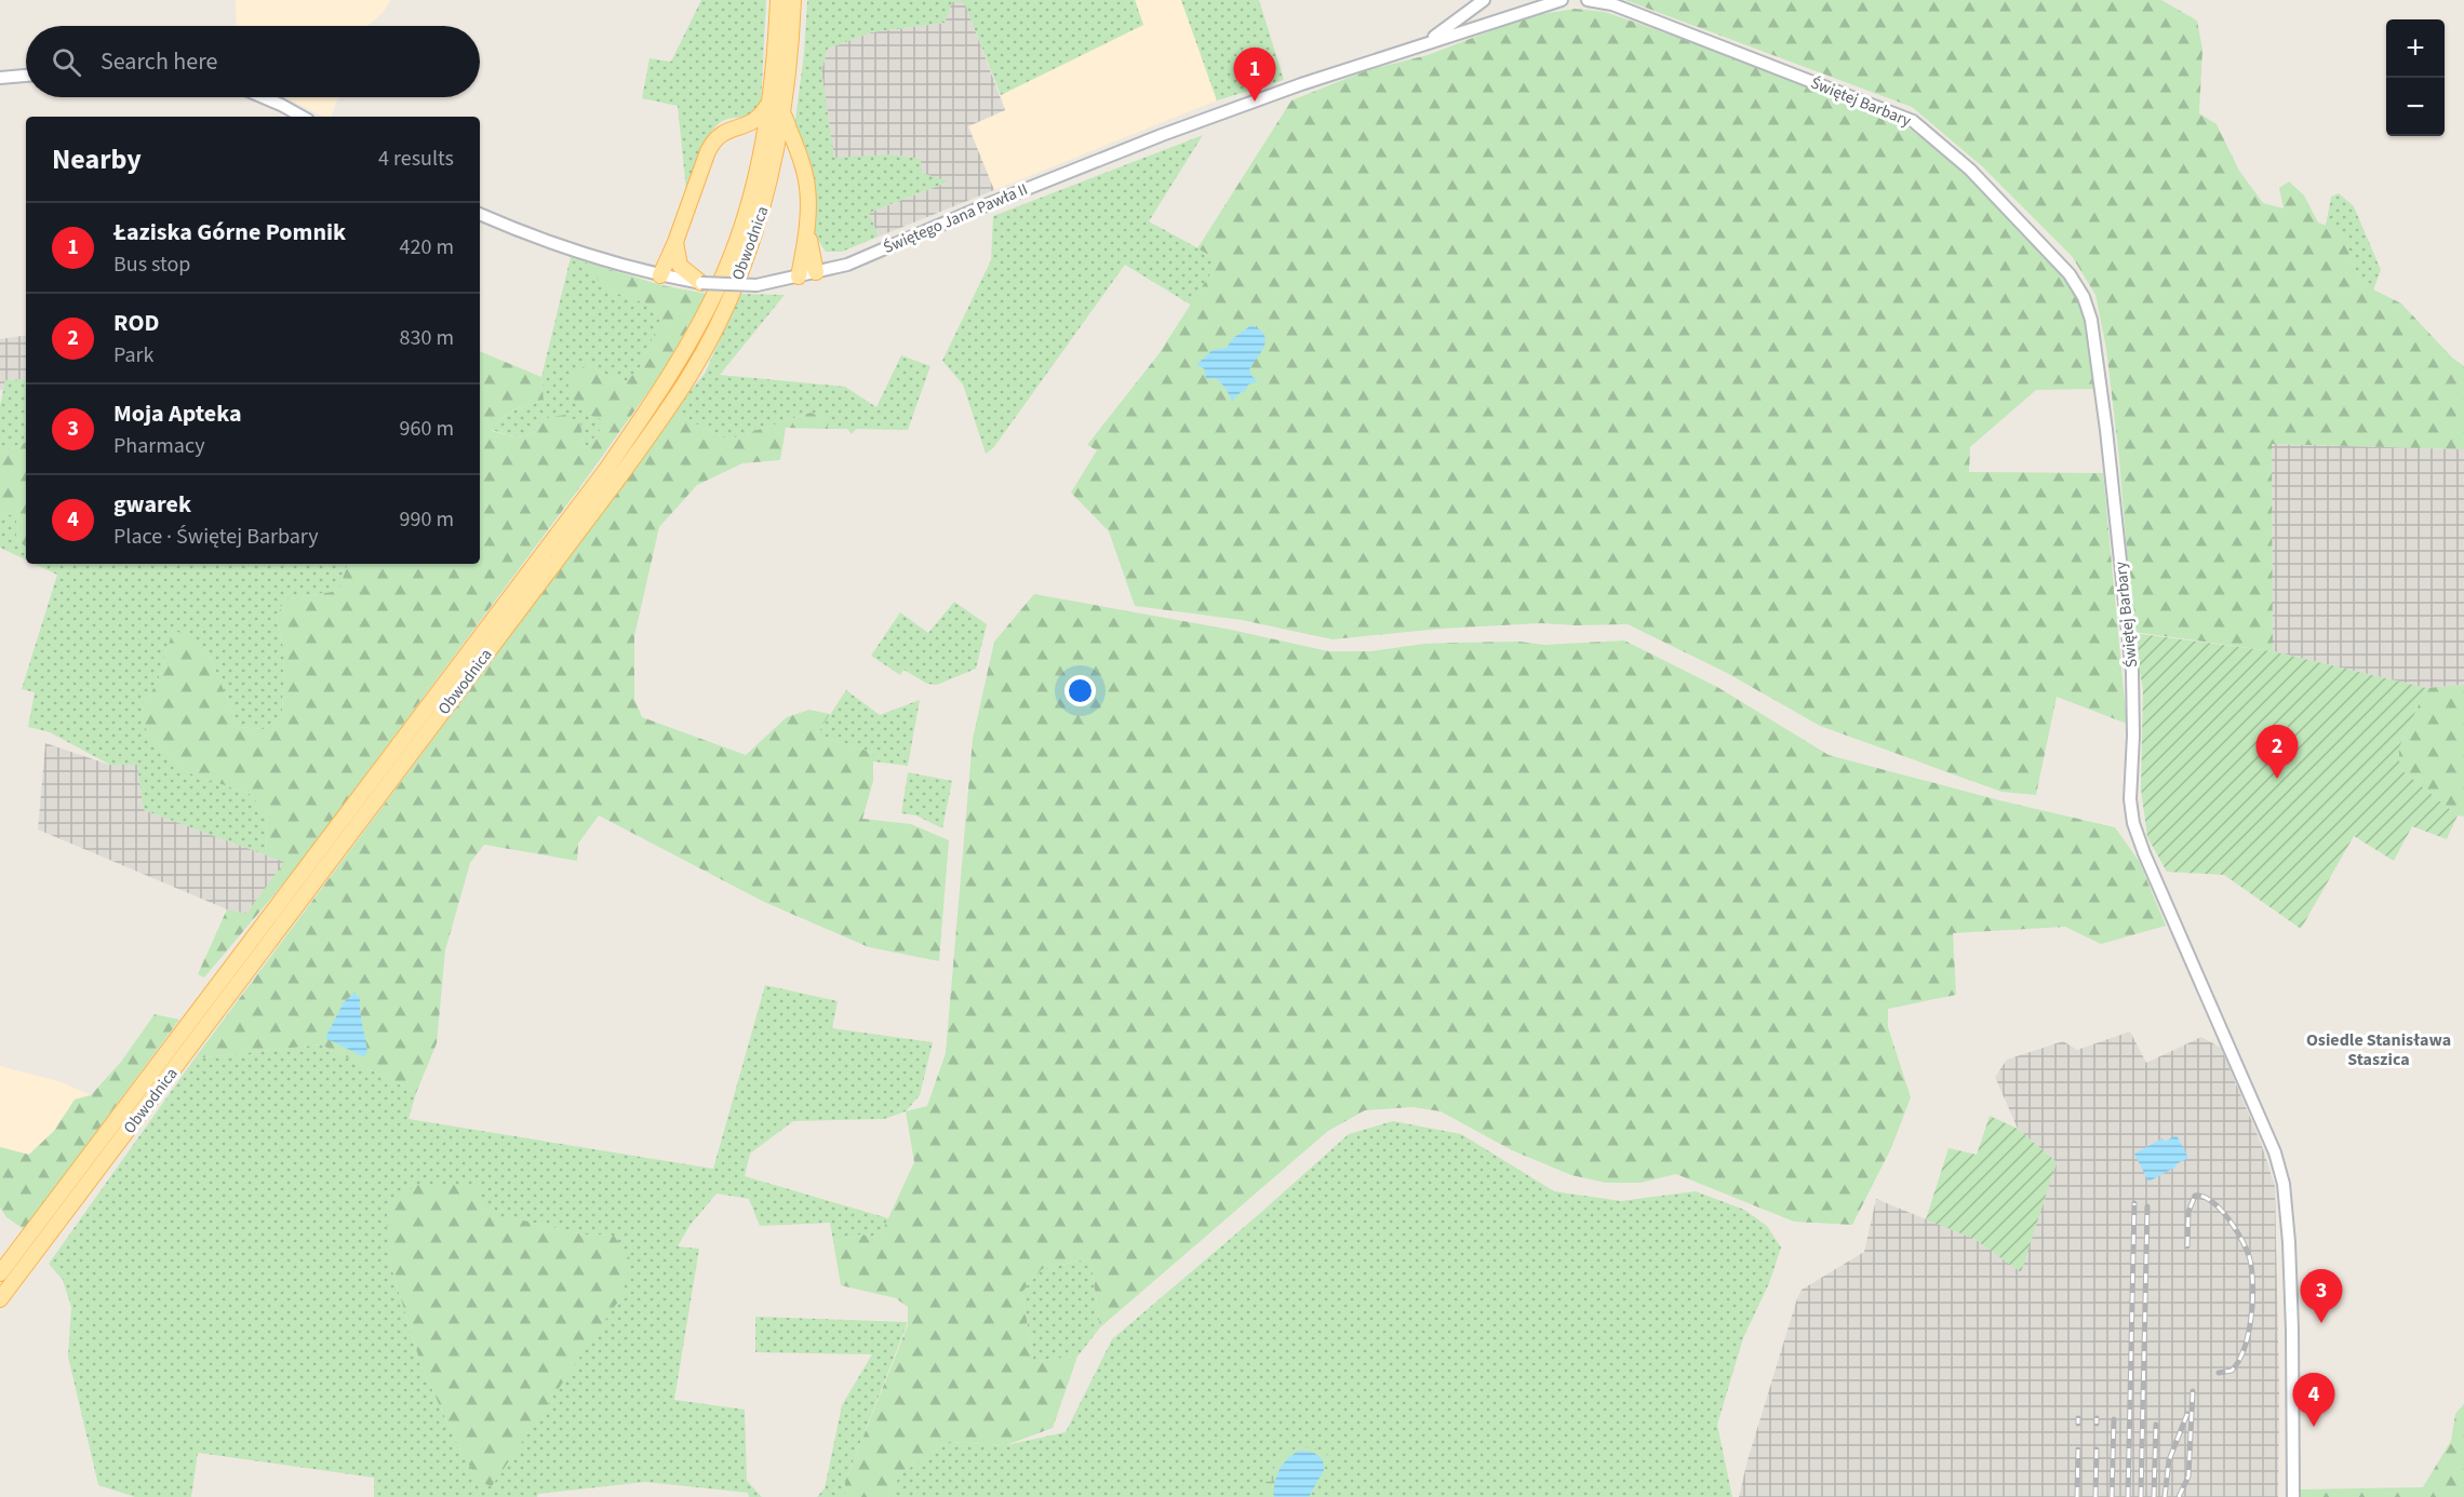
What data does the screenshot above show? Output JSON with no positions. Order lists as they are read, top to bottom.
{
  "streets": {
    "main road": ["Obwodnica"],
    "street": ["Świętej Barbary", "Świętego Jana Pawła II"]
  },
  "districts": ["Osiedle Stanisława Staszica"],
  "page": {
    "map_buttons": ["+", "−"],
    "search": "Search here",
    "pins": [
      "1",
      "2",
      "3",
      "4"
    ],
    "heading": ["Nearby", "4 results"],
    "list": [
      {
        "mark": "1",
        "name": "Łaziska Górne Pomnik",
        "note": "Bus stop",
        "value": "420 m"
      },
      {
        "mark": "2",
        "name": "ROD",
        "note": "Park",
        "value": "830 m"
      },
      {
        "mark": "3",
        "name": "Moja Apteka",
        "note": "Pharmacy",
        "value": "960 m"
      },
      {
        "mark": "4",
        "name": "gwarek",
        "note": "Place · Świętej Barbary",
        "value": "990 m"
      }
    ]
  }
}
